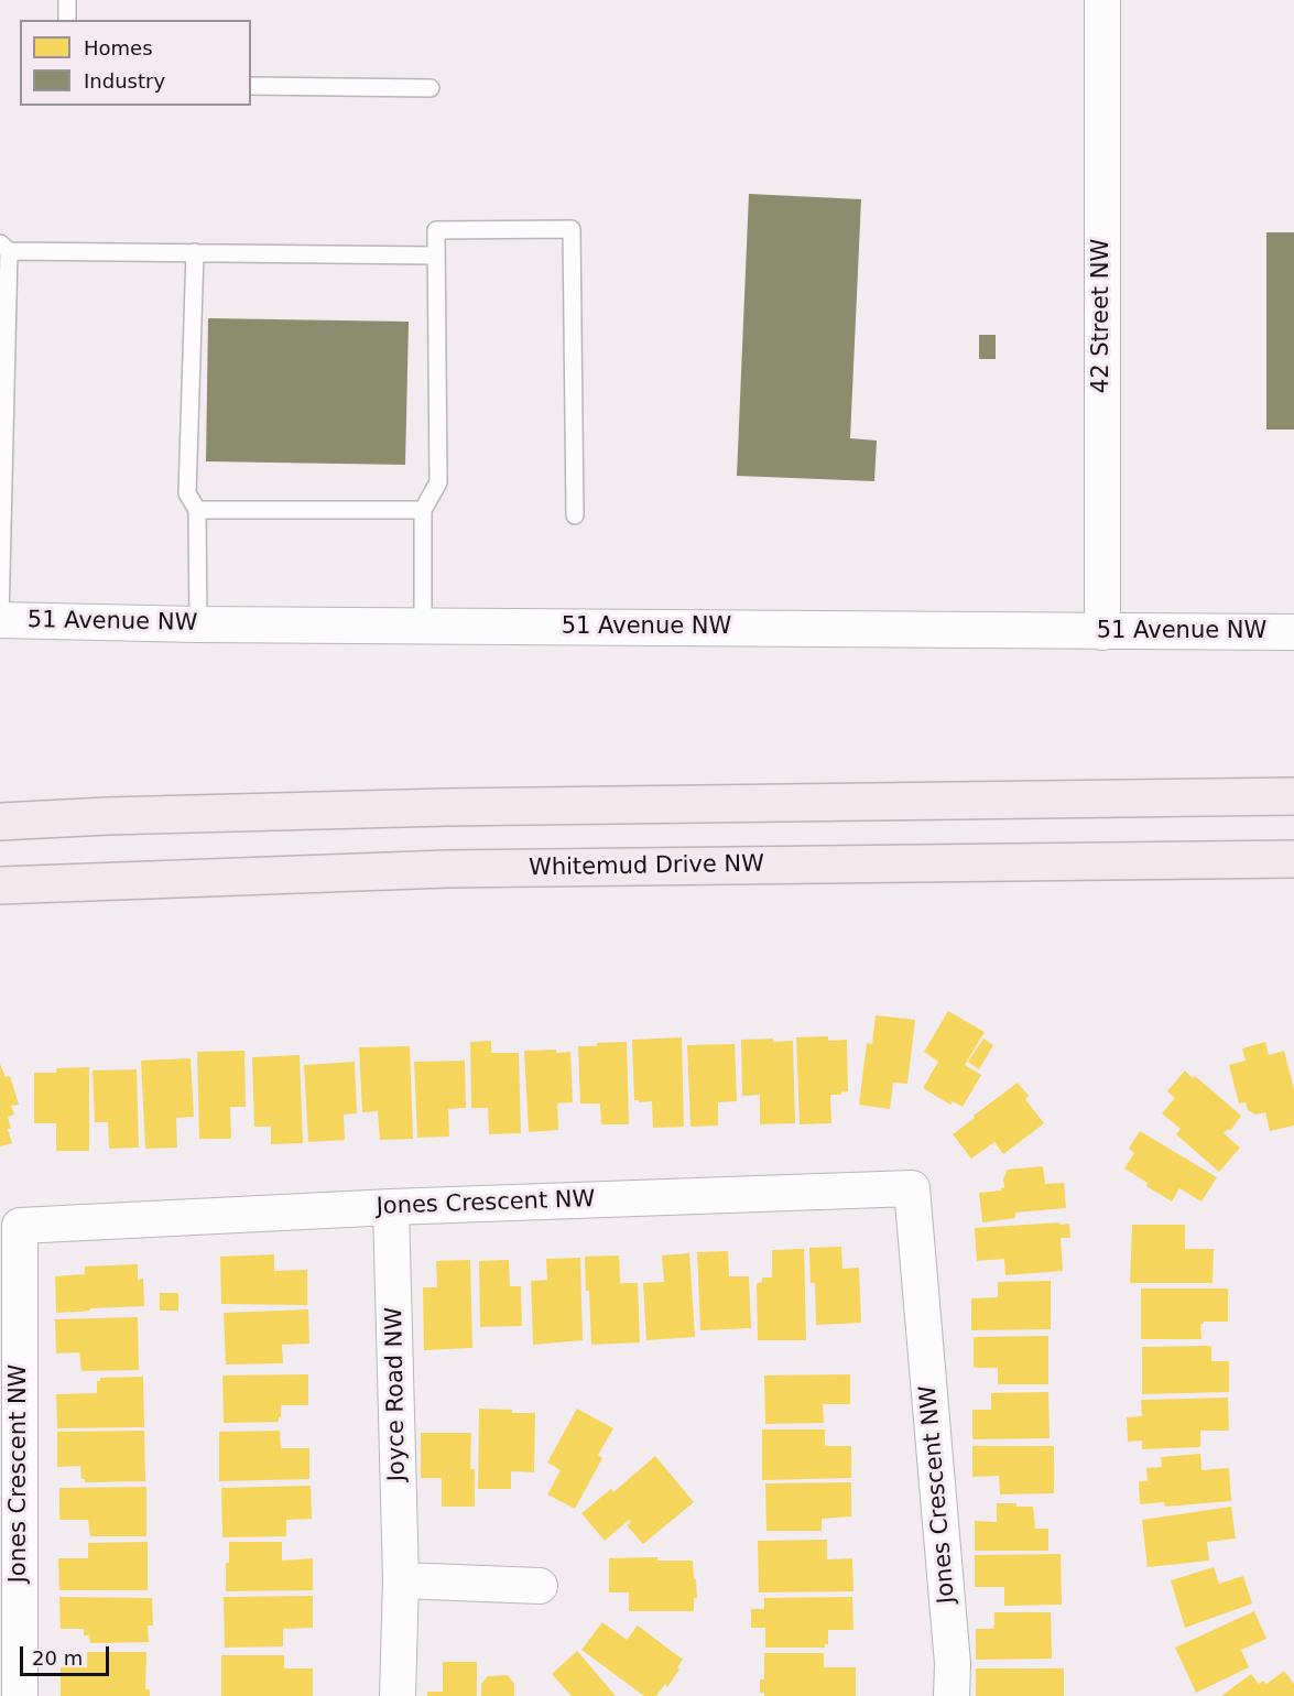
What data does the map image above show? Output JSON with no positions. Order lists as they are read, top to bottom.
{
  "streets": {
    "highway": ["Whitemud Drive NW"],
    "street": [
      "42 Street NW",
      "51 Avenue NW",
      "Jones Crescent NW",
      "Joyce Road NW"
    ]
  },
  "crossings": [
    ["42 Street NW", "51 Avenue NW"],
    ["Jones Crescent NW", "Joyce Road NW"]
  ],
  "legend": ["Homes", "Industry"],
  "scale_bar": "20 m"
}
